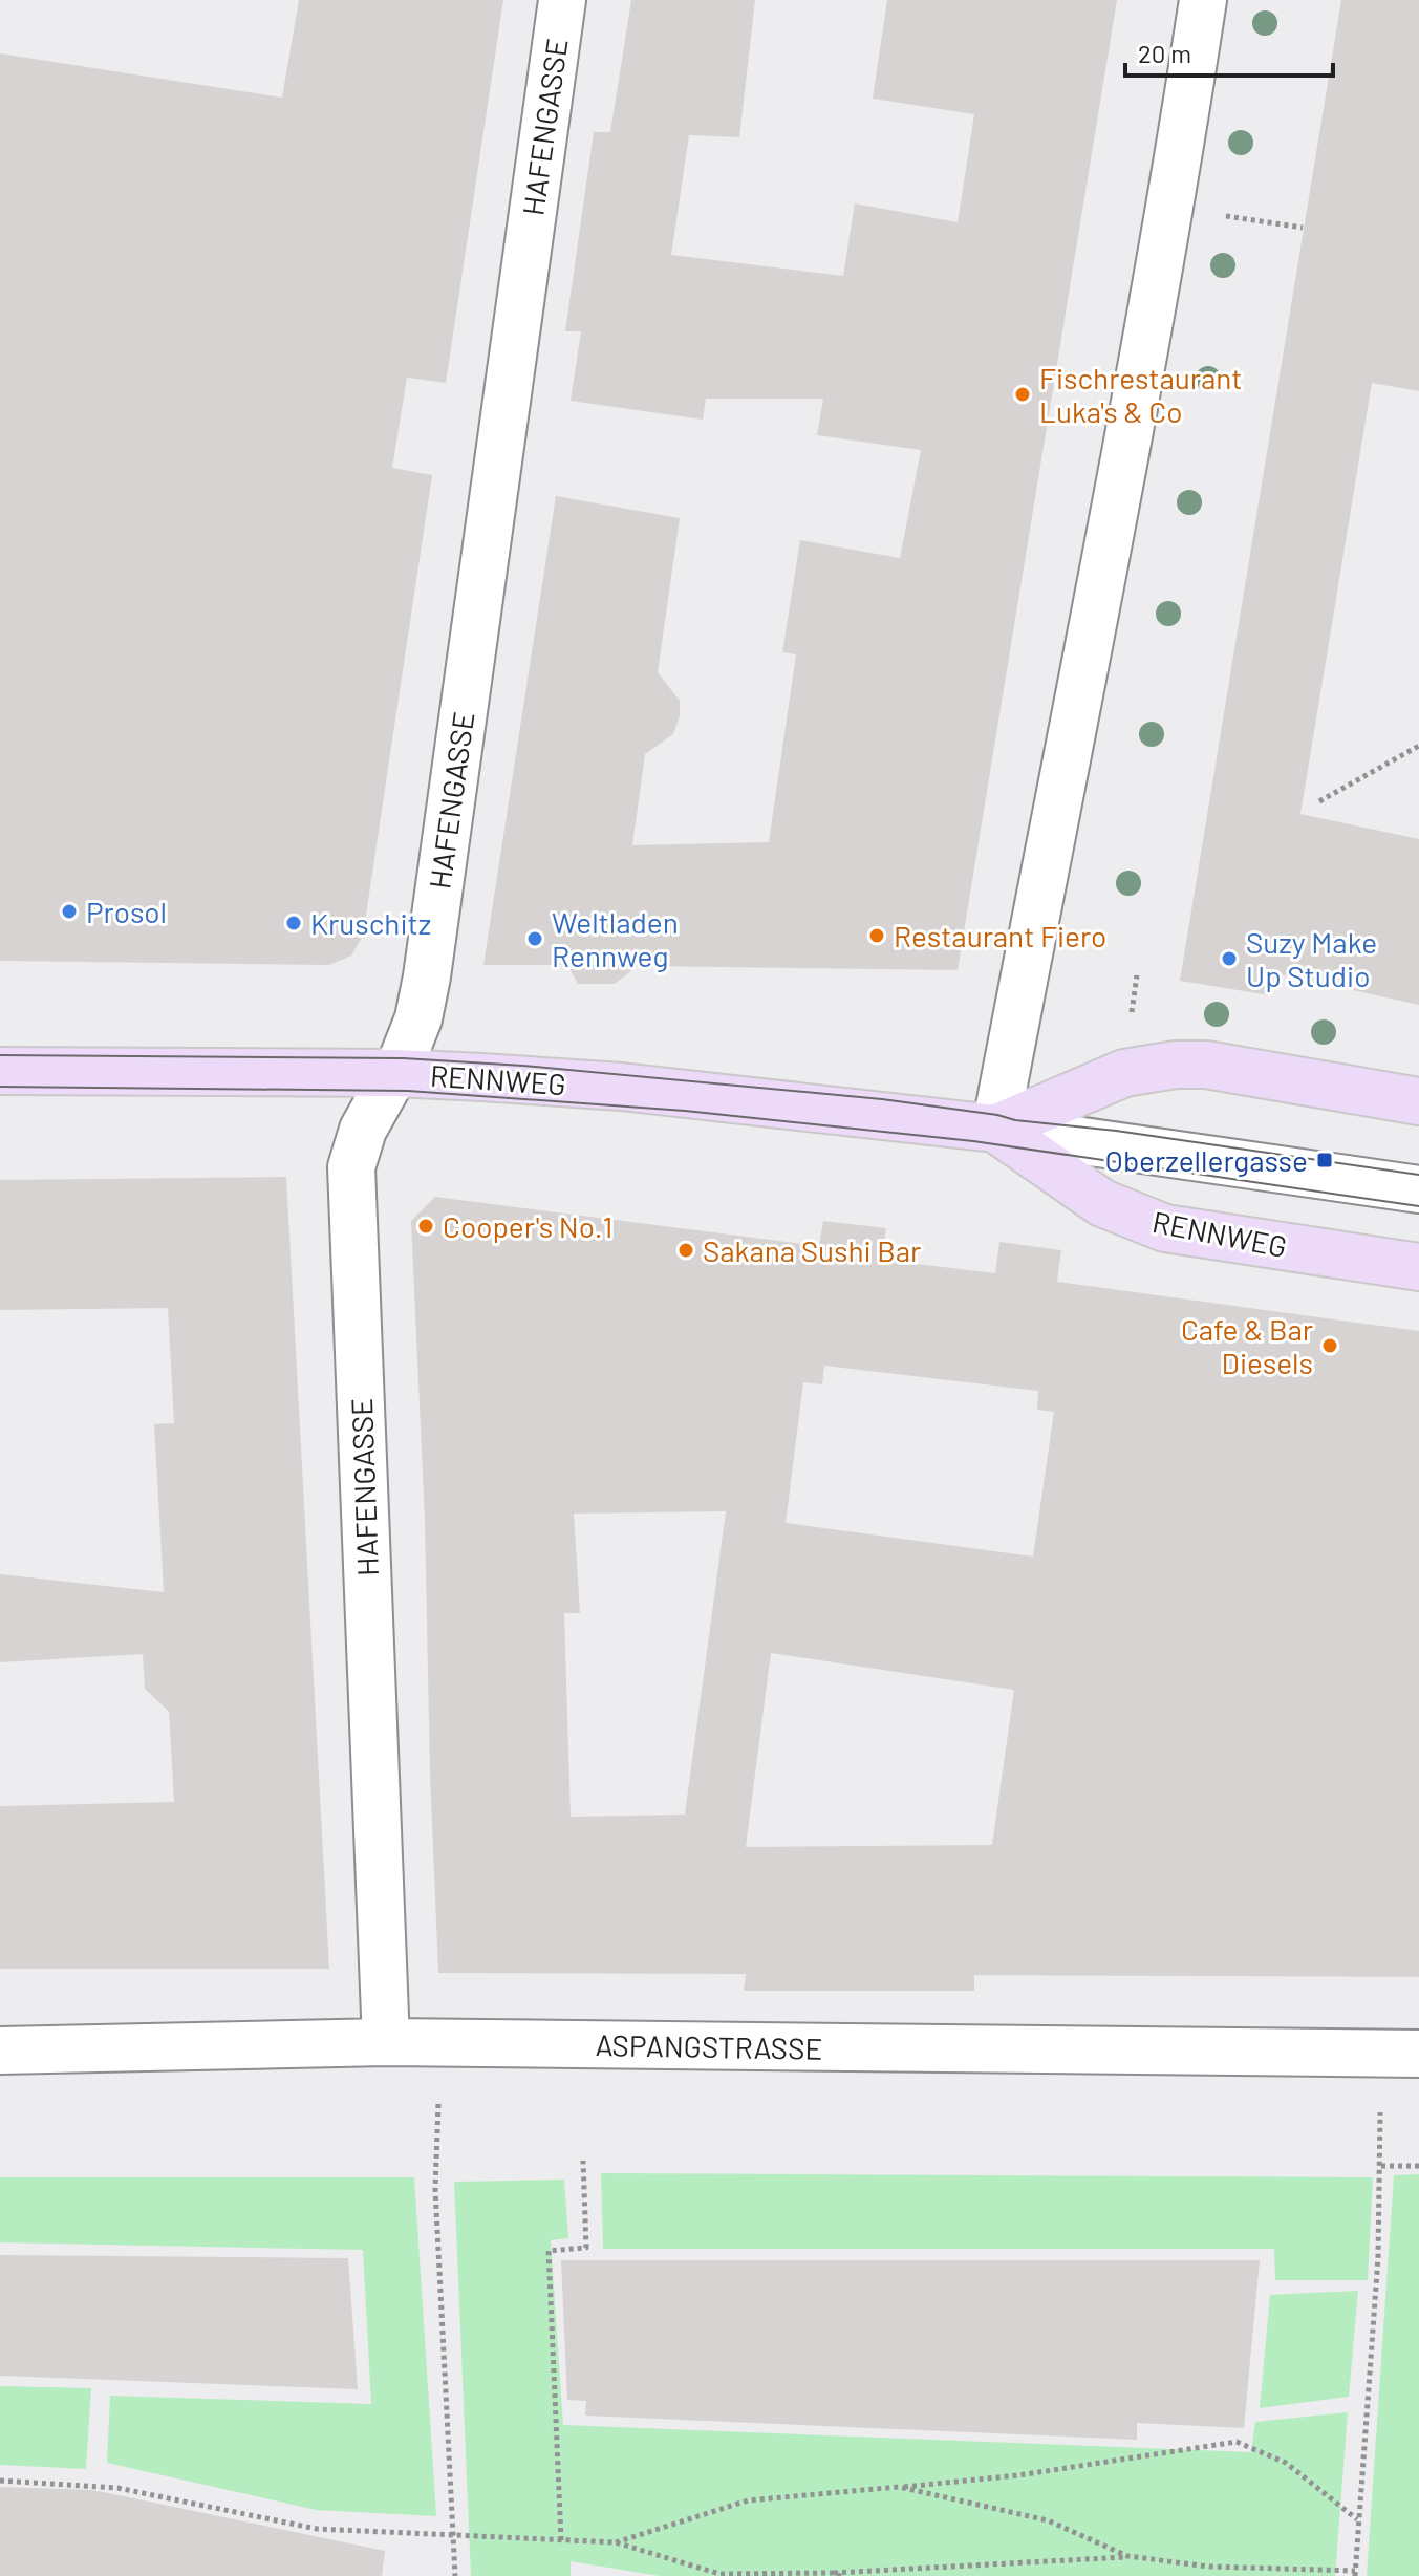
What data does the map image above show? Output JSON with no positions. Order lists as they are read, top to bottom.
{
  "streets": {
    "main road": ["RENNWEG"],
    "street": ["HAFENGASSE", "ASPANGSTRASSE"]
  },
  "crossings": [
    ["HAFENGASSE", "RENNWEG"],
    ["HAFENGASSE", "ASPANGSTRASSE"]
  ],
  "places": {
    "other": [
      "Fischrestaurant Luka's & Co",
      "Prosol",
      "Kruschitz",
      "Restaurant Fiero",
      "Weltladen Rennweg",
      "Suzy Make Up Studio",
      "Cooper's No.1",
      "Sakana Sushi Bar",
      "Cafe & Bar Diesels"
    ],
    "transit": ["Oberzellergasse"]
  },
  "scale_bar": "20 m"
}
